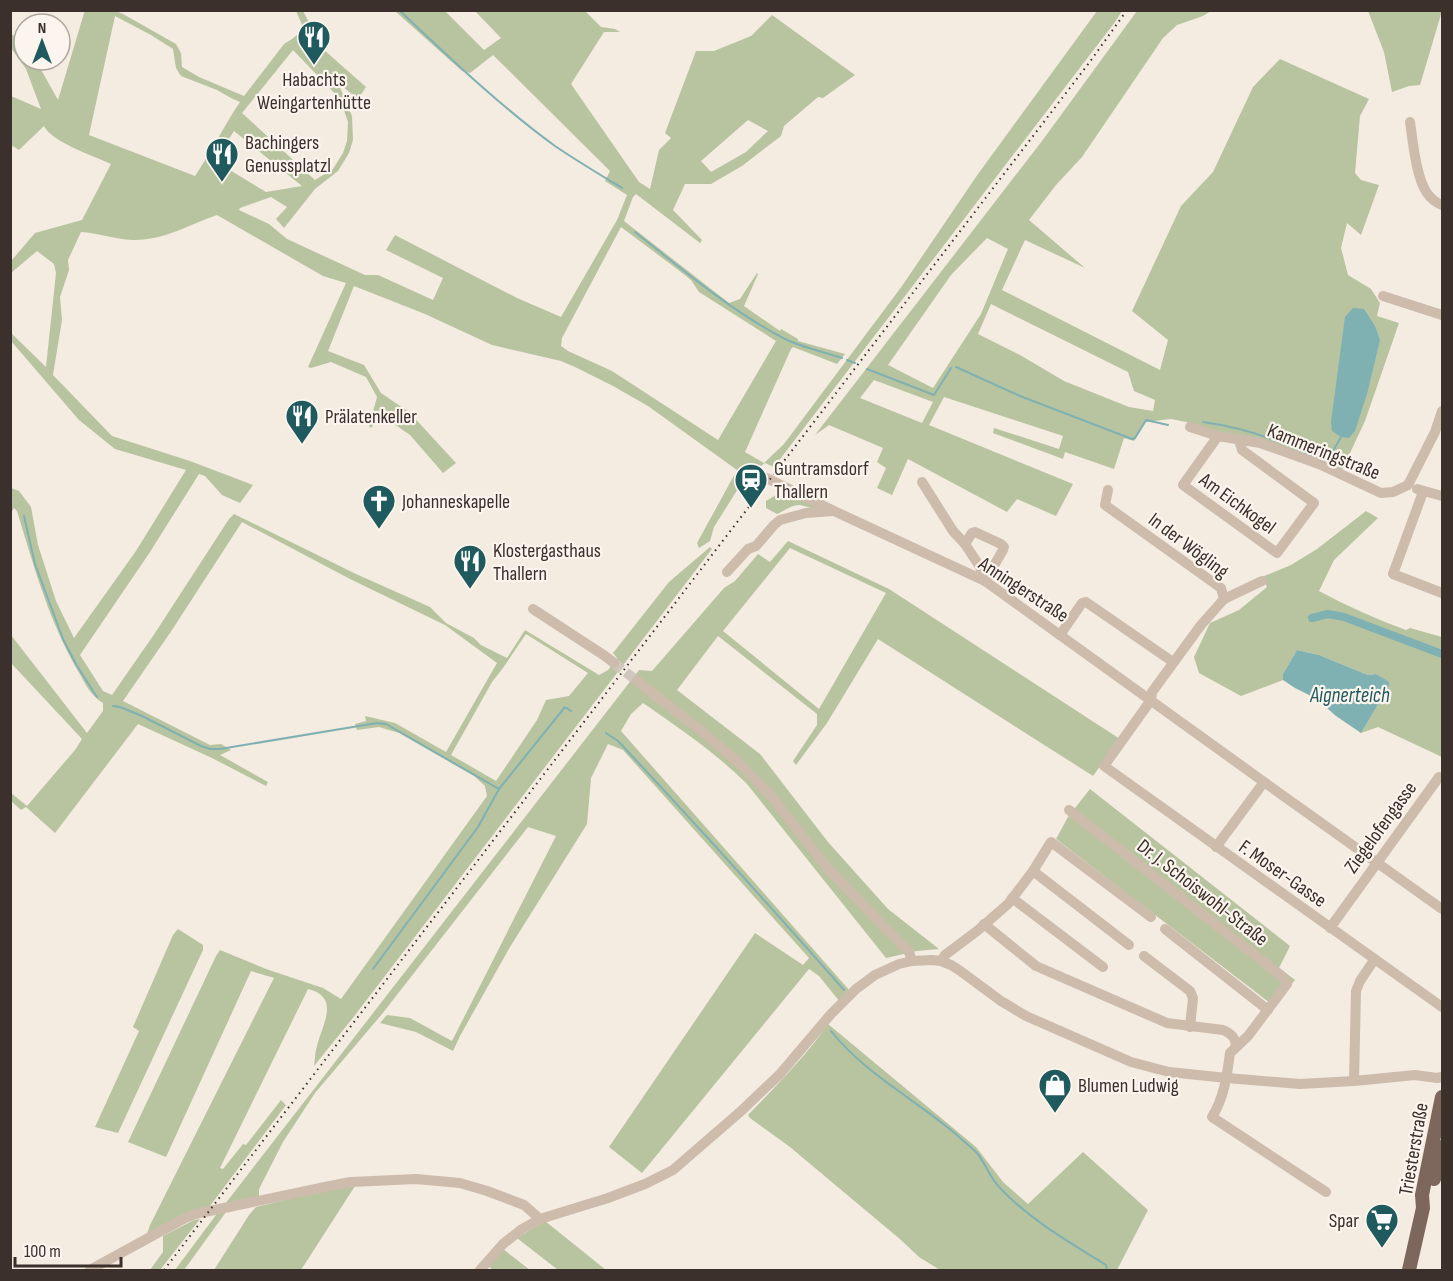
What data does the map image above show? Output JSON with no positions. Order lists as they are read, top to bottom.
{
  "streets": {
    "main road": ["Triesterstraße"],
    "street": [
      "Kammeringstraße",
      "Am Eichkogel",
      "In der Wögling",
      "Anningerstraße",
      "Ziegelofengasse",
      "F. Moser-Gasse",
      "Dr. J. Schoiswohl-Straße"
    ]
  },
  "crossings": [
    ["Kammeringstraße", "Am Eichkogel"],
    ["In der Wögling", "Anningerstraße"],
    ["In der Wögling", "F. Moser-Gasse"],
    ["Anningerstraße", "Ziegelofengasse"],
    ["Anningerstraße", "F. Moser-Gasse"],
    ["Ziegelofengasse", "F. Moser-Gasse"]
  ],
  "water": ["Aignerteich"],
  "places": {
    "restaurant": [
      "Habachts Weingartenhütte",
      "Bachingers Genussplatzl",
      "Prälatenkeller",
      "Klostergasthaus Thallern"
    ],
    "station": ["Guntramsdorf Thallern"],
    "church": ["Johanneskapelle"],
    "shop": ["Blumen Ludwig"],
    "supermarket": ["Spar"]
  },
  "scale_bar": "100 m",
  "north": "top"
}
